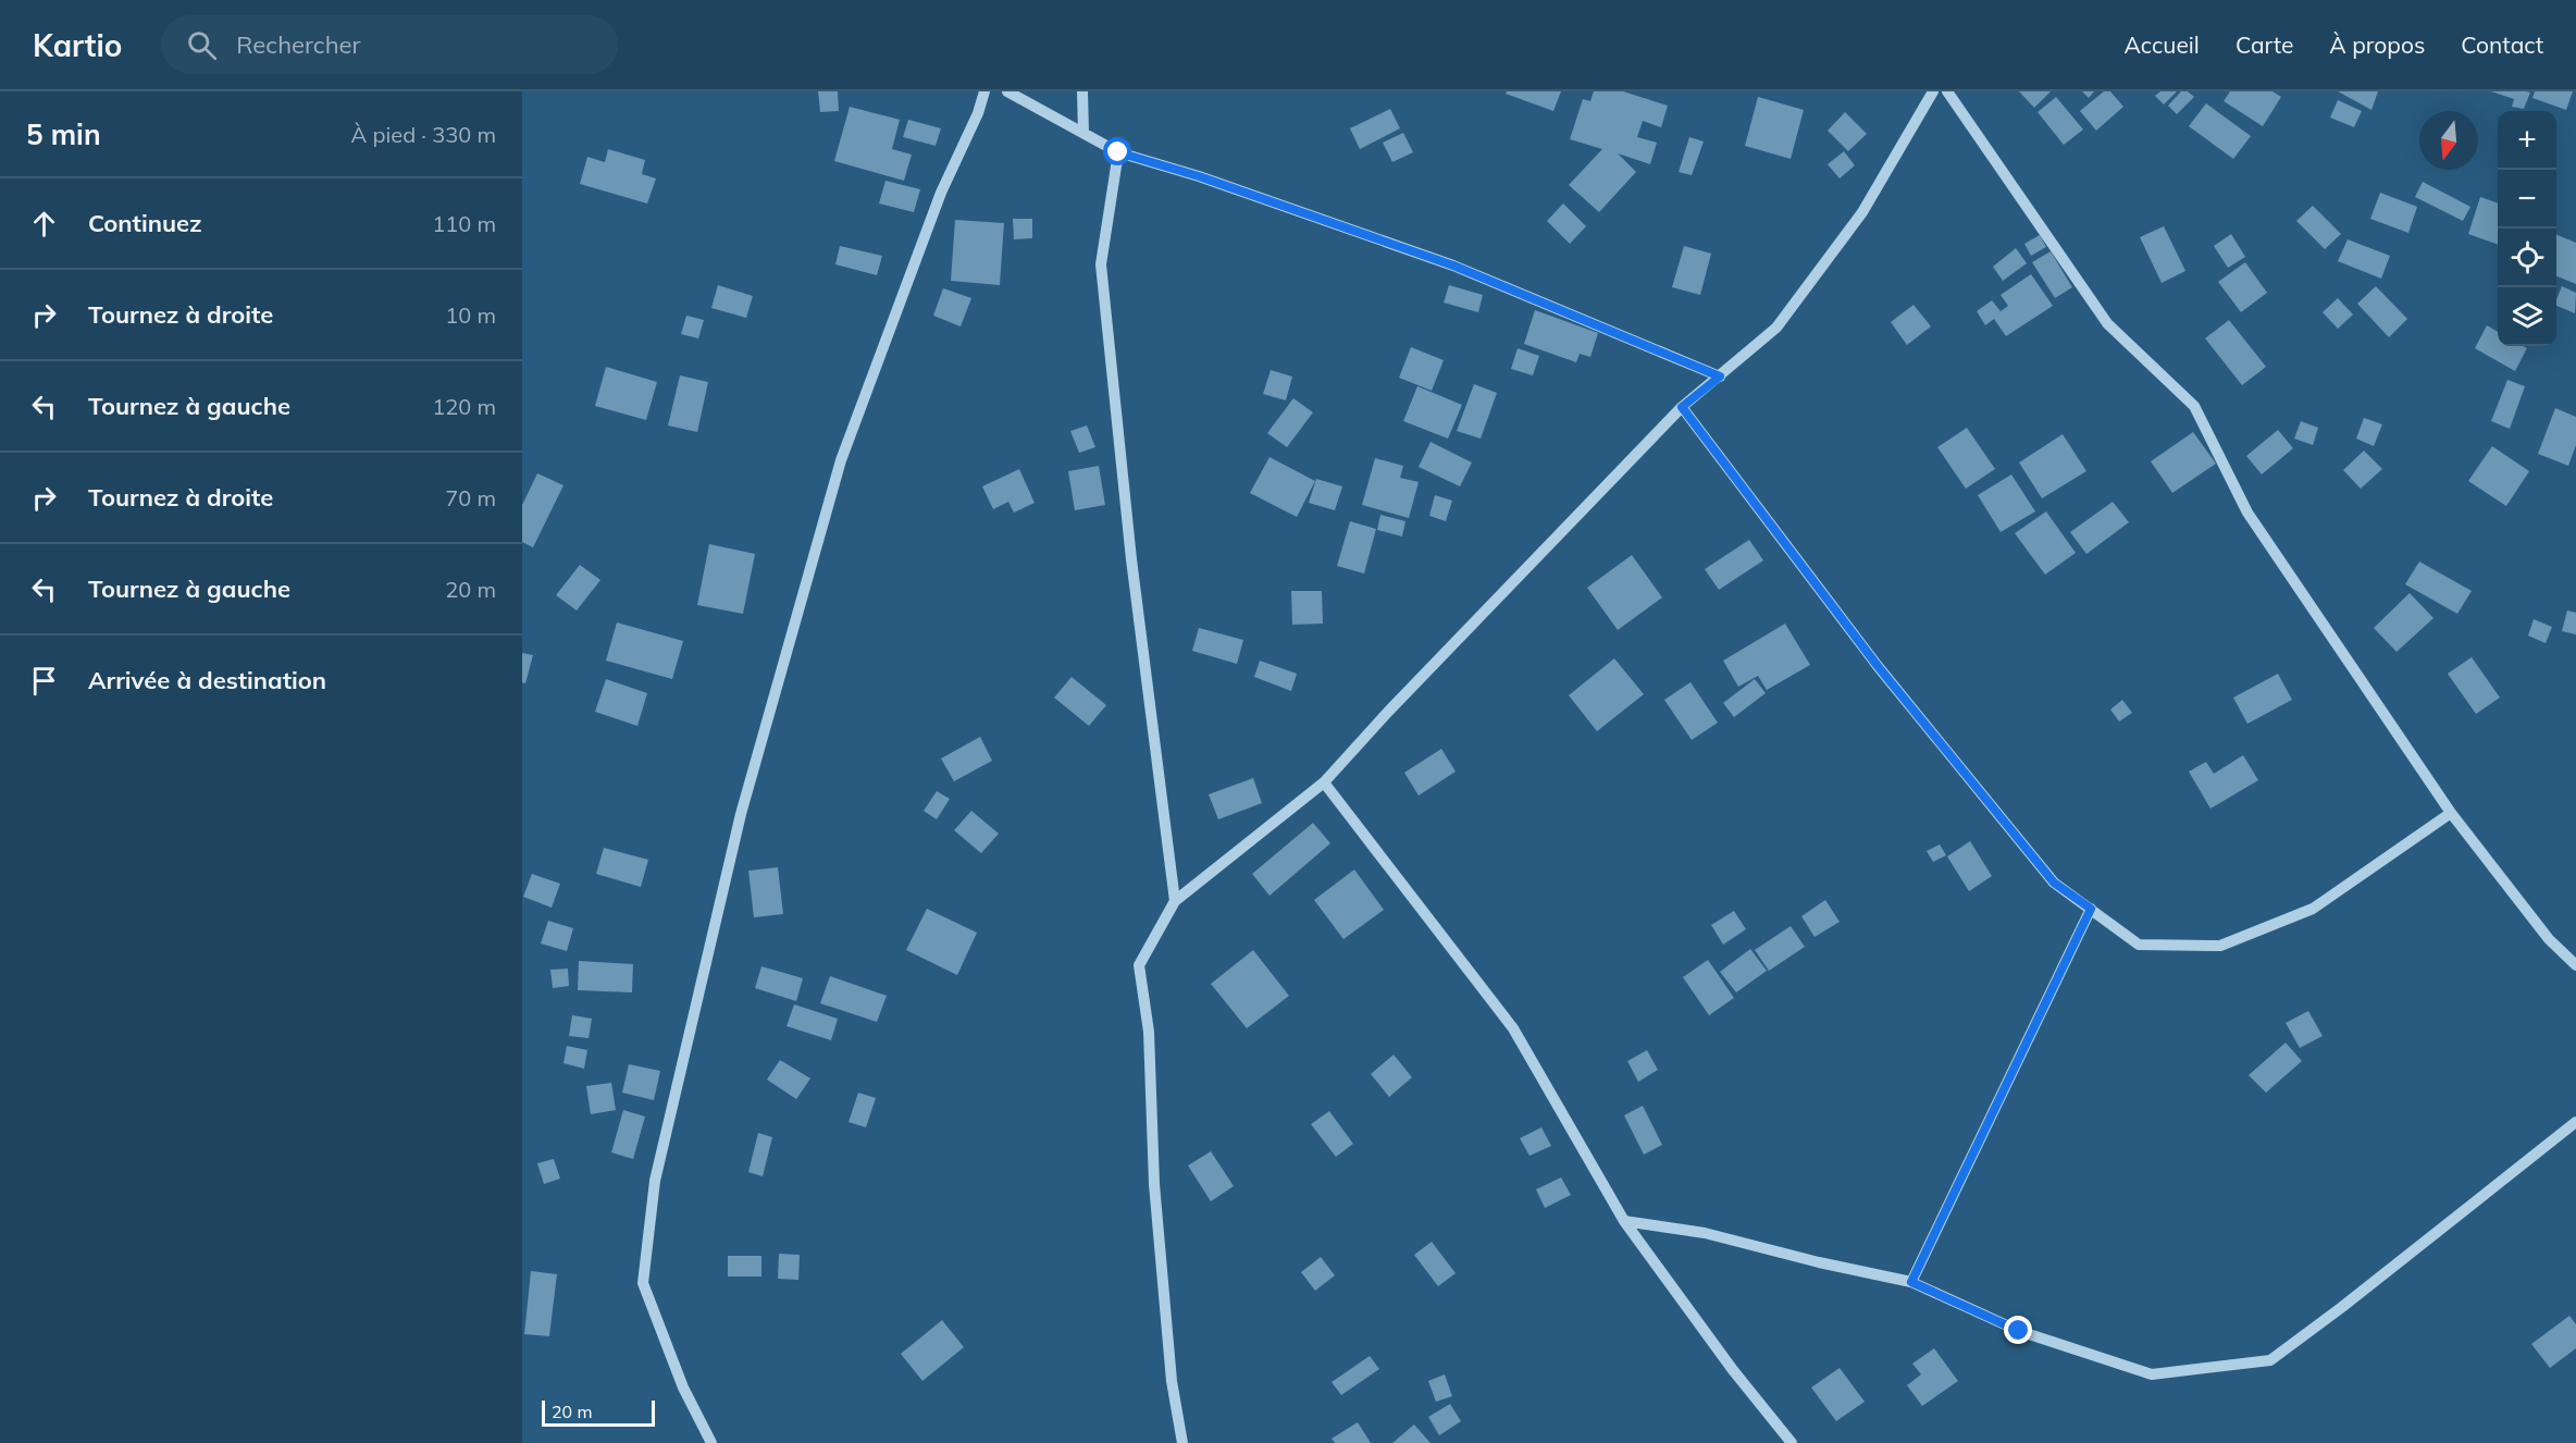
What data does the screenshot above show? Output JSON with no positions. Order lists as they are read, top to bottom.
{
  "scale_bar": "20 m",
  "north": "bottom",
  "page": {
    "header": "Kartio",
    "search": "Rechercher",
    "nav": [
      "Accueil",
      "Carte",
      "À propos",
      "Contact"
    ],
    "heading": ["5 min", "À pied · 330 m"],
    "map_buttons": ["+", "−"],
    "list": [
      ["Continuez", "110 m"],
      ["Tournez à droite", "10 m"],
      ["Tournez à gauche", "120 m"],
      ["Tournez à droite", "70 m"],
      ["Tournez à gauche", "20 m"],
      "Arrivée à destination"
    ],
    "scale": "20 m"
  }
}
